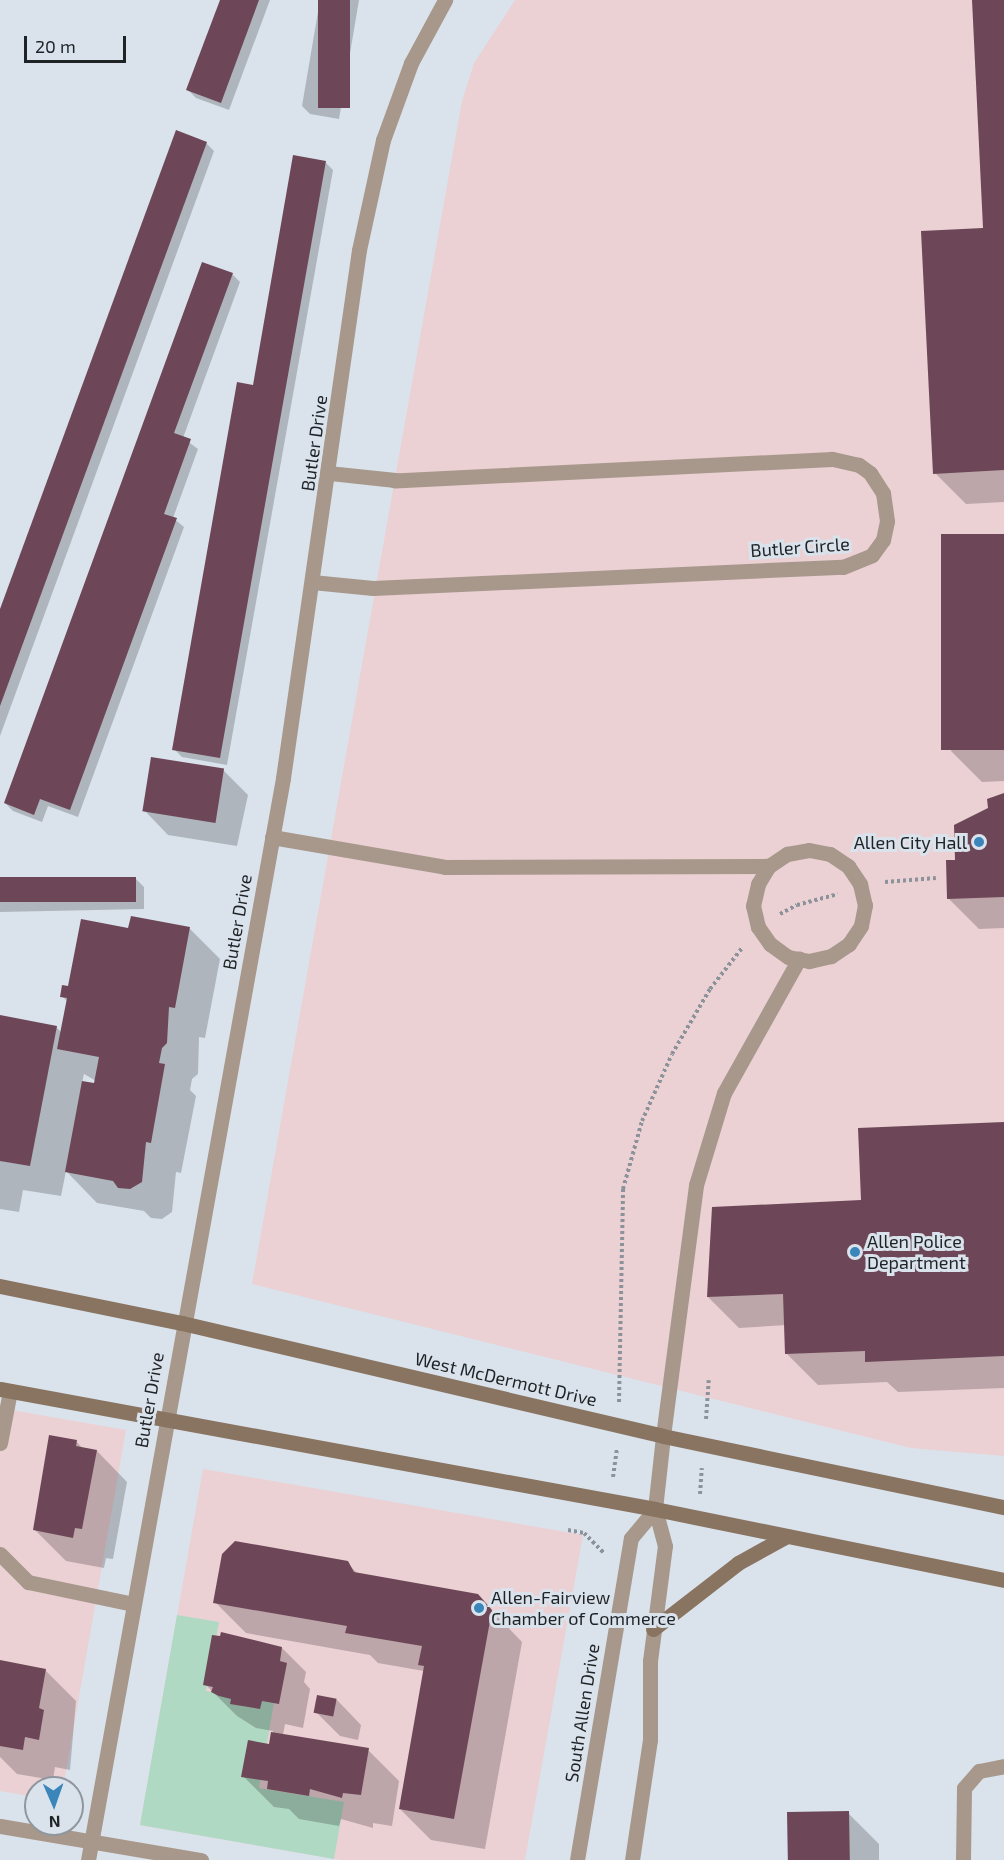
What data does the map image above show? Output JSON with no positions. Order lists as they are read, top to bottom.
{
  "streets": {
    "main road": ["West McDermott Drive"],
    "street": ["Butler Drive", "Butler Circle", "South Allen Drive"]
  },
  "crossings": [
    ["Butler Drive", "Butler Circle"],
    ["Butler Drive", "West McDermott Drive"]
  ],
  "places": ["Allen City Hall", "Allen Police Department", "Allen-Fairview Chamber of Commerce"],
  "scale_bar": "20 m",
  "north": "bottom"
}
